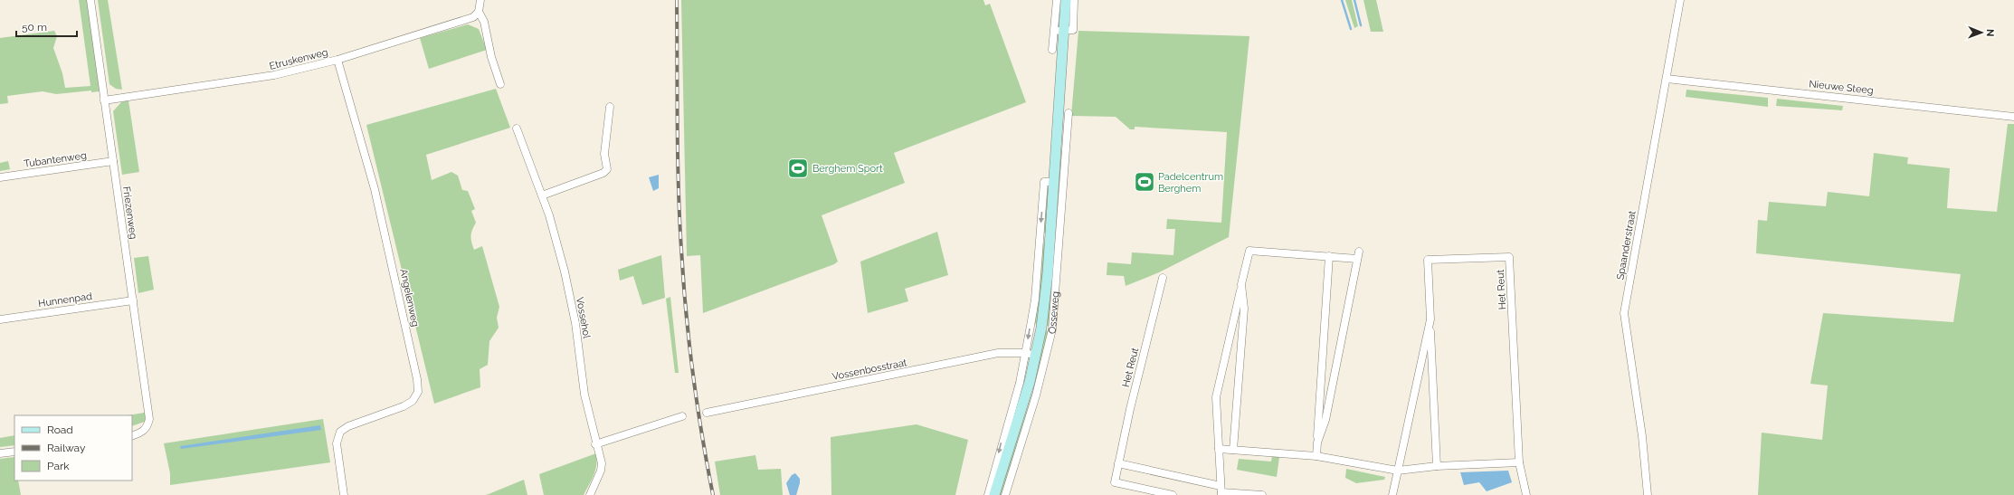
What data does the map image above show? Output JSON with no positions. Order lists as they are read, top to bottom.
{
  "streets": {
    "street": [
      "Etruskenweg",
      "Nieuwe Steeg",
      "Tubantenweg",
      "Friezenweg",
      "Spaanderstraat",
      "Het Reut",
      "Angelenweg",
      "Hunnenpad",
      "Osseweg",
      "Vossehol",
      "Vossenbosstraat"
    ]
  },
  "crossings": [
    ["Etruskenweg", "Friezenweg"],
    ["Etruskenweg", "Angelenweg"],
    ["Nieuwe Steeg", "Spaanderstraat"],
    ["Tubantenweg", "Friezenweg"],
    ["Friezenweg", "Hunnenpad"],
    ["Osseweg", "Vossenbosstraat"]
  ],
  "places": {
    "sports": ["Berghem Sport", "Padelcentrum Berghem"]
  },
  "legend": ["Road", "Railway", "Park"],
  "scale_bar": "50 m",
  "north": "right"
}
